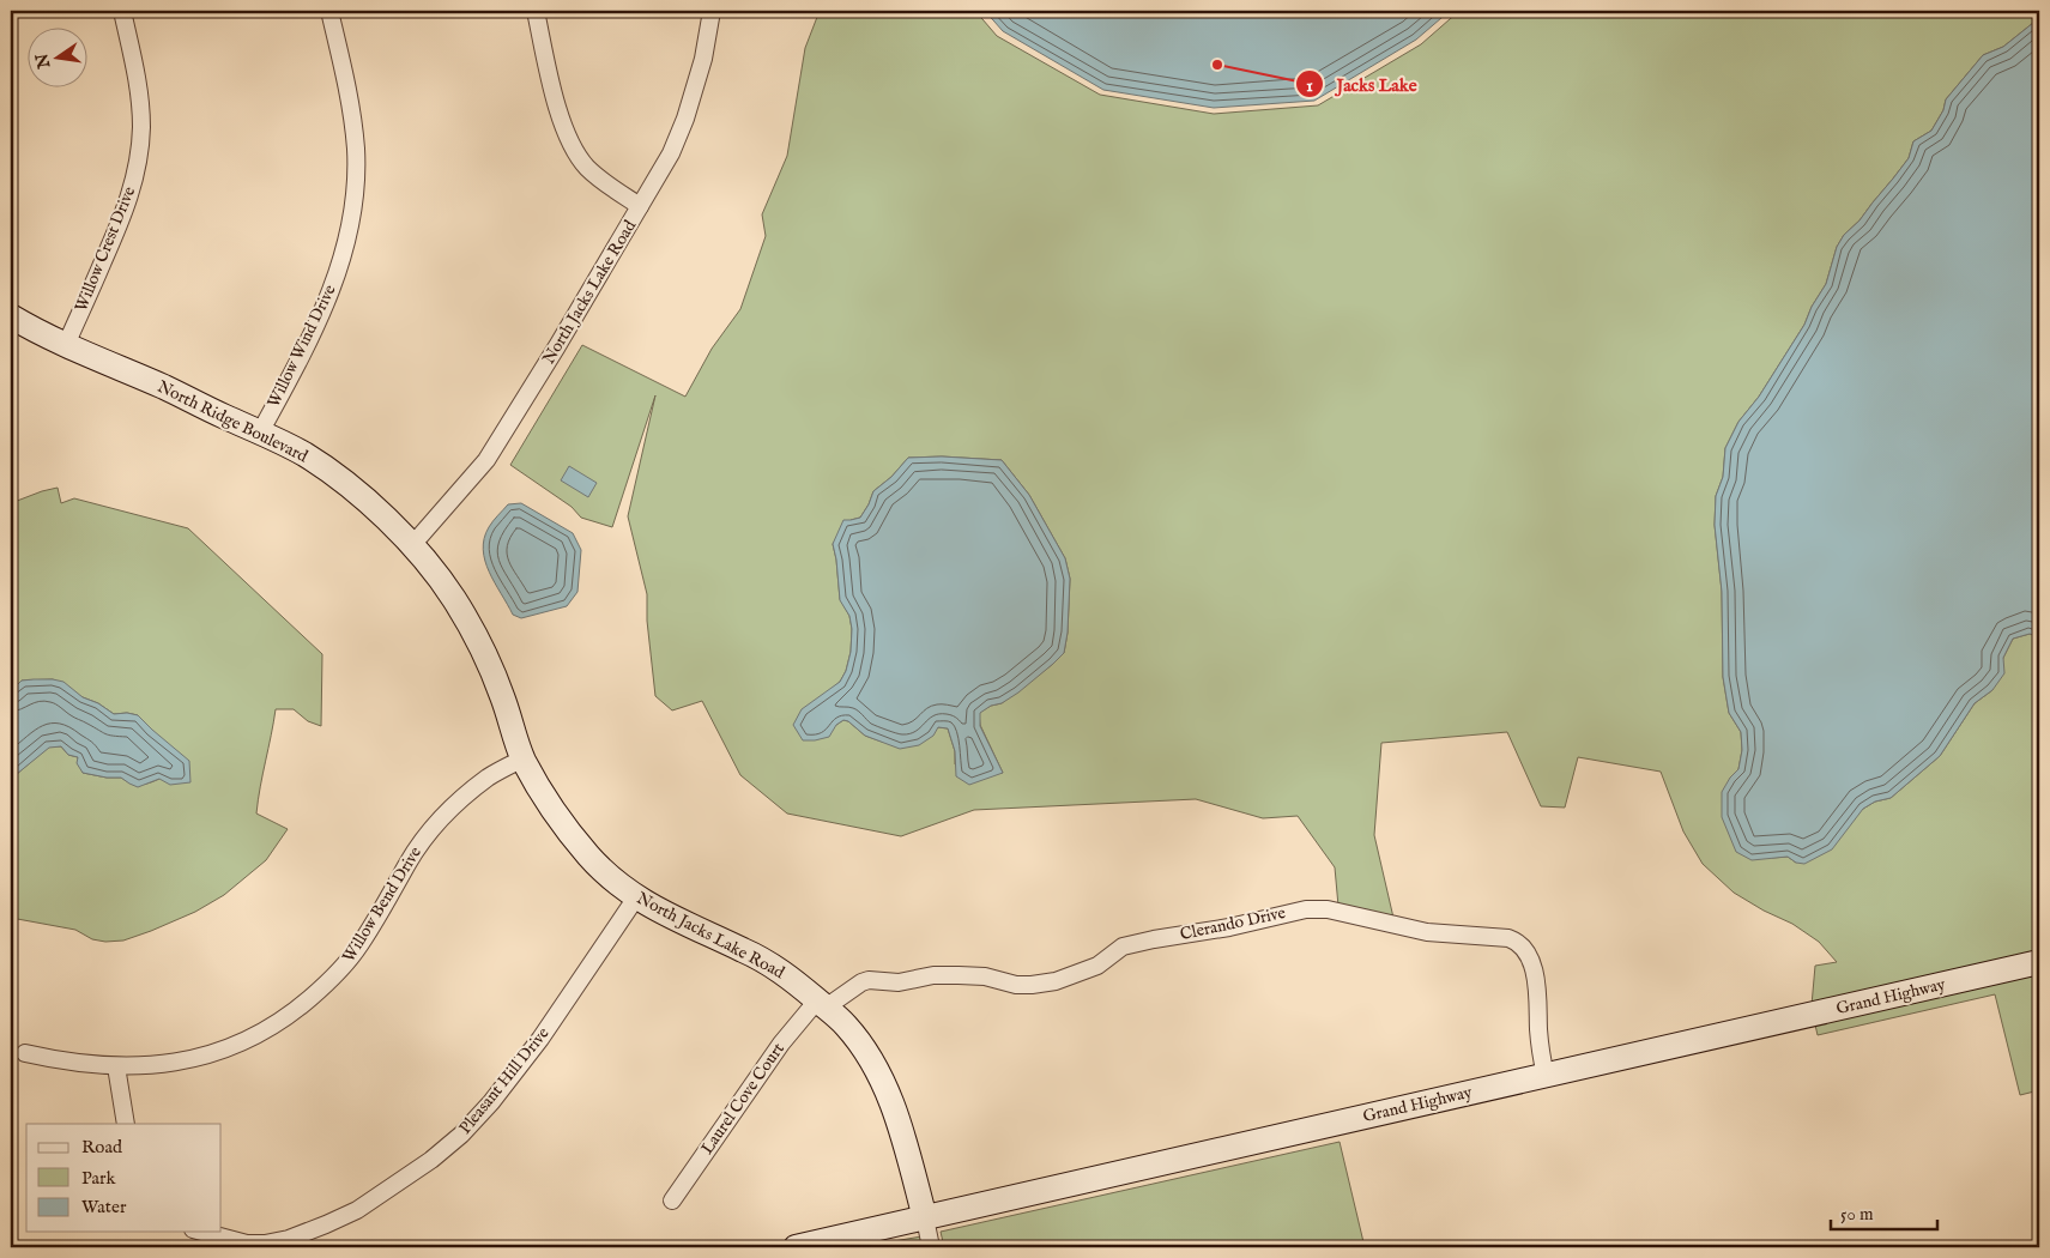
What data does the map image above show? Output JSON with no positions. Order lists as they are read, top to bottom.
{
  "streets": {
    "street": [
      "Willow Crest Drive",
      "North Jacks Lake Road",
      "Willow Wind Drive",
      "North Ridge Boulevard",
      "Willow Bend Drive",
      "Clerando Drive",
      "Grand Highway",
      "Pleasant Hill Drive",
      "Laurel Cove Court"
    ]
  },
  "crossings": [
    ["Willow Crest Drive", "North Ridge Boulevard"],
    ["North Jacks Lake Road", "North Ridge Boulevard"],
    ["North Jacks Lake Road", "Willow Bend Drive"],
    ["North Jacks Lake Road", "Clerando Drive"],
    ["North Jacks Lake Road", "Grand Highway"],
    ["North Jacks Lake Road", "Pleasant Hill Drive"],
    ["North Jacks Lake Road", "Laurel Cove Court"],
    ["Willow Wind Drive", "North Ridge Boulevard"],
    ["North Ridge Boulevard", "Willow Bend Drive"],
    ["Clerando Drive", "Grand Highway"],
    ["Clerando Drive", "Laurel Cove Court"]
  ],
  "places": ["Jacks Lake"],
  "legend": ["Road", "Park", "Water"],
  "scale_bar": "50 m",
  "north": "left"
}
